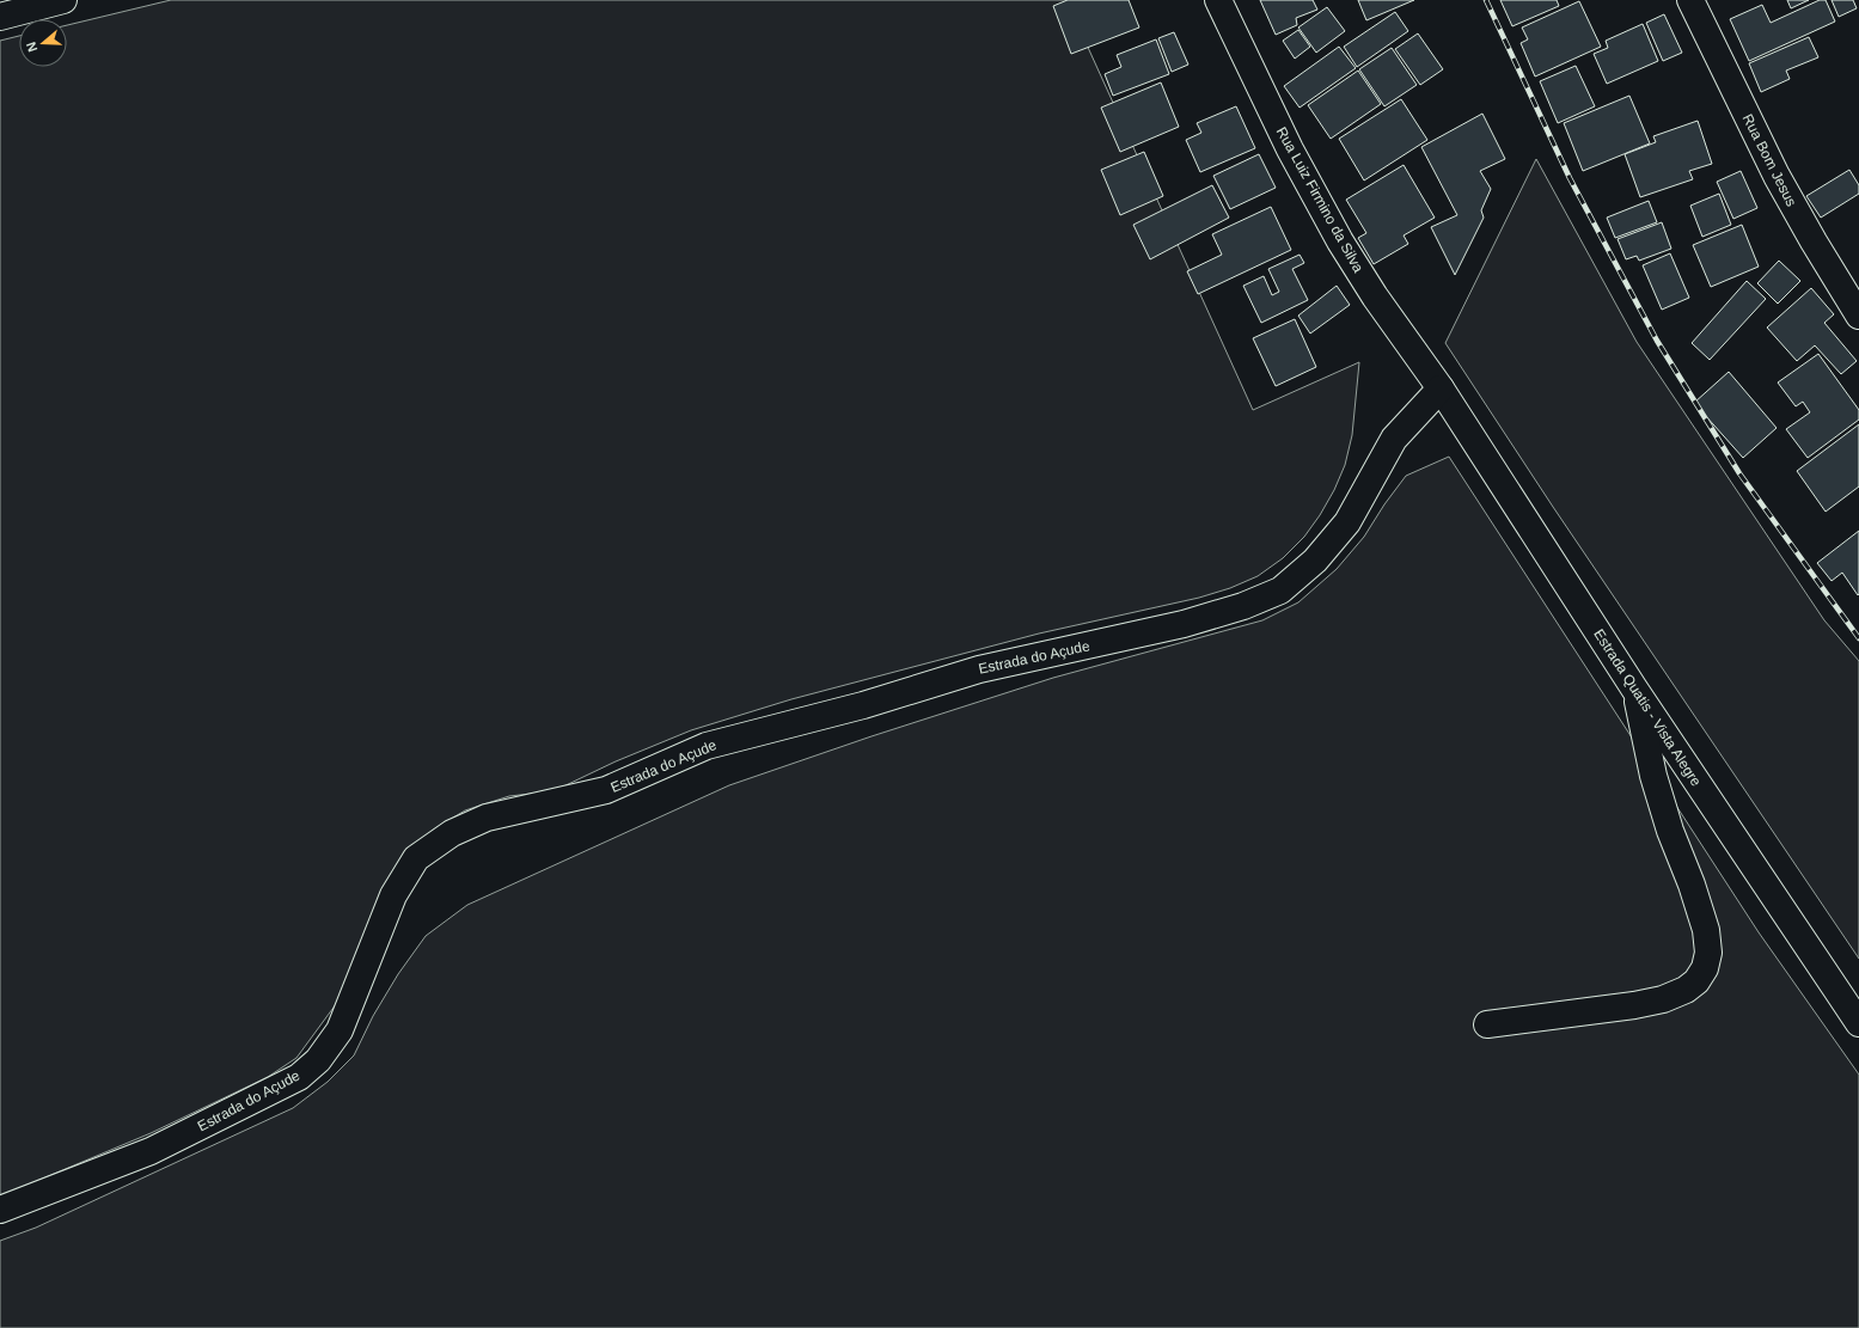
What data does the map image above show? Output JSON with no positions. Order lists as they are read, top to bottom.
{
  "streets": {
    "street": [
      "Rua Bom Jesus",
      "Rua Luiz Firmino da Silva",
      "Estrada do Açude",
      "Estrada Quatis - Vista Alegre"
    ]
  },
  "crossings": [
    ["Rua Luiz Firmino da Silva", "Estrada do Açude"],
    ["Rua Luiz Firmino da Silva", "Estrada Quatis - Vista Alegre"],
    ["Estrada do Açude", "Estrada Quatis - Vista Alegre"]
  ],
  "north": "left"
}
